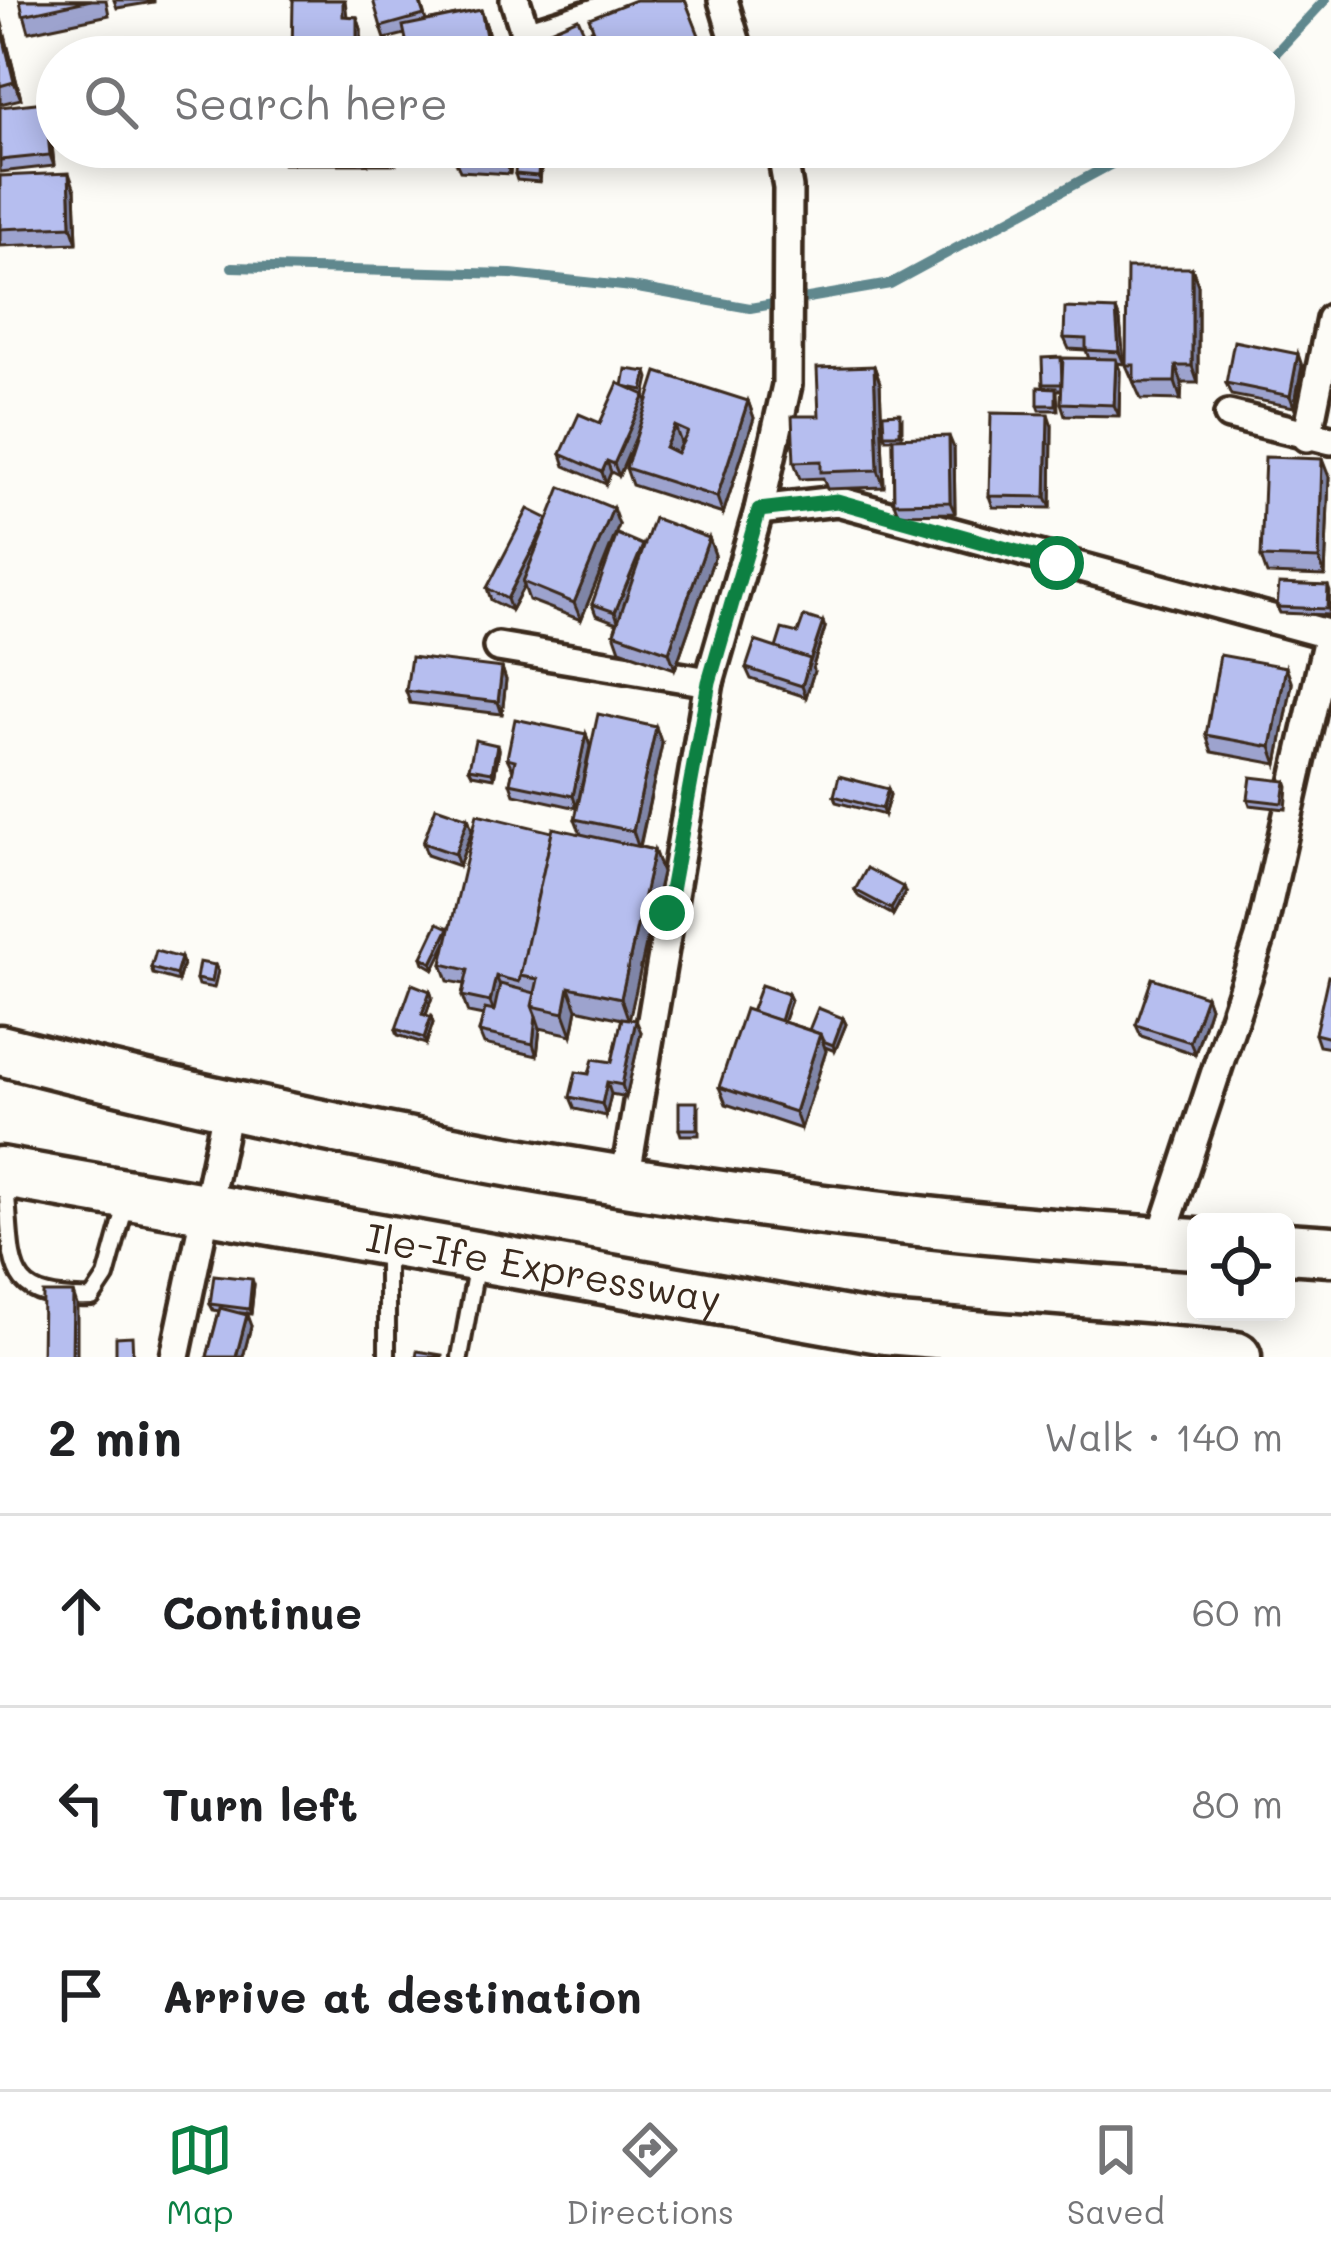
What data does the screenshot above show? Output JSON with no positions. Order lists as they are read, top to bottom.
{
  "streets": {
    "highway": ["Ile-Ife Expressway"]
  },
  "page": {
    "search": "Search here",
    "heading": ["2 min", "Walk · 140 m"],
    "list": [
      ["Continue", "60 m"],
      ["Turn left", "80 m"],
      "Arrive at destination"
    ],
    "nav": ["Map", "Directions", "Saved"]
  }
}
